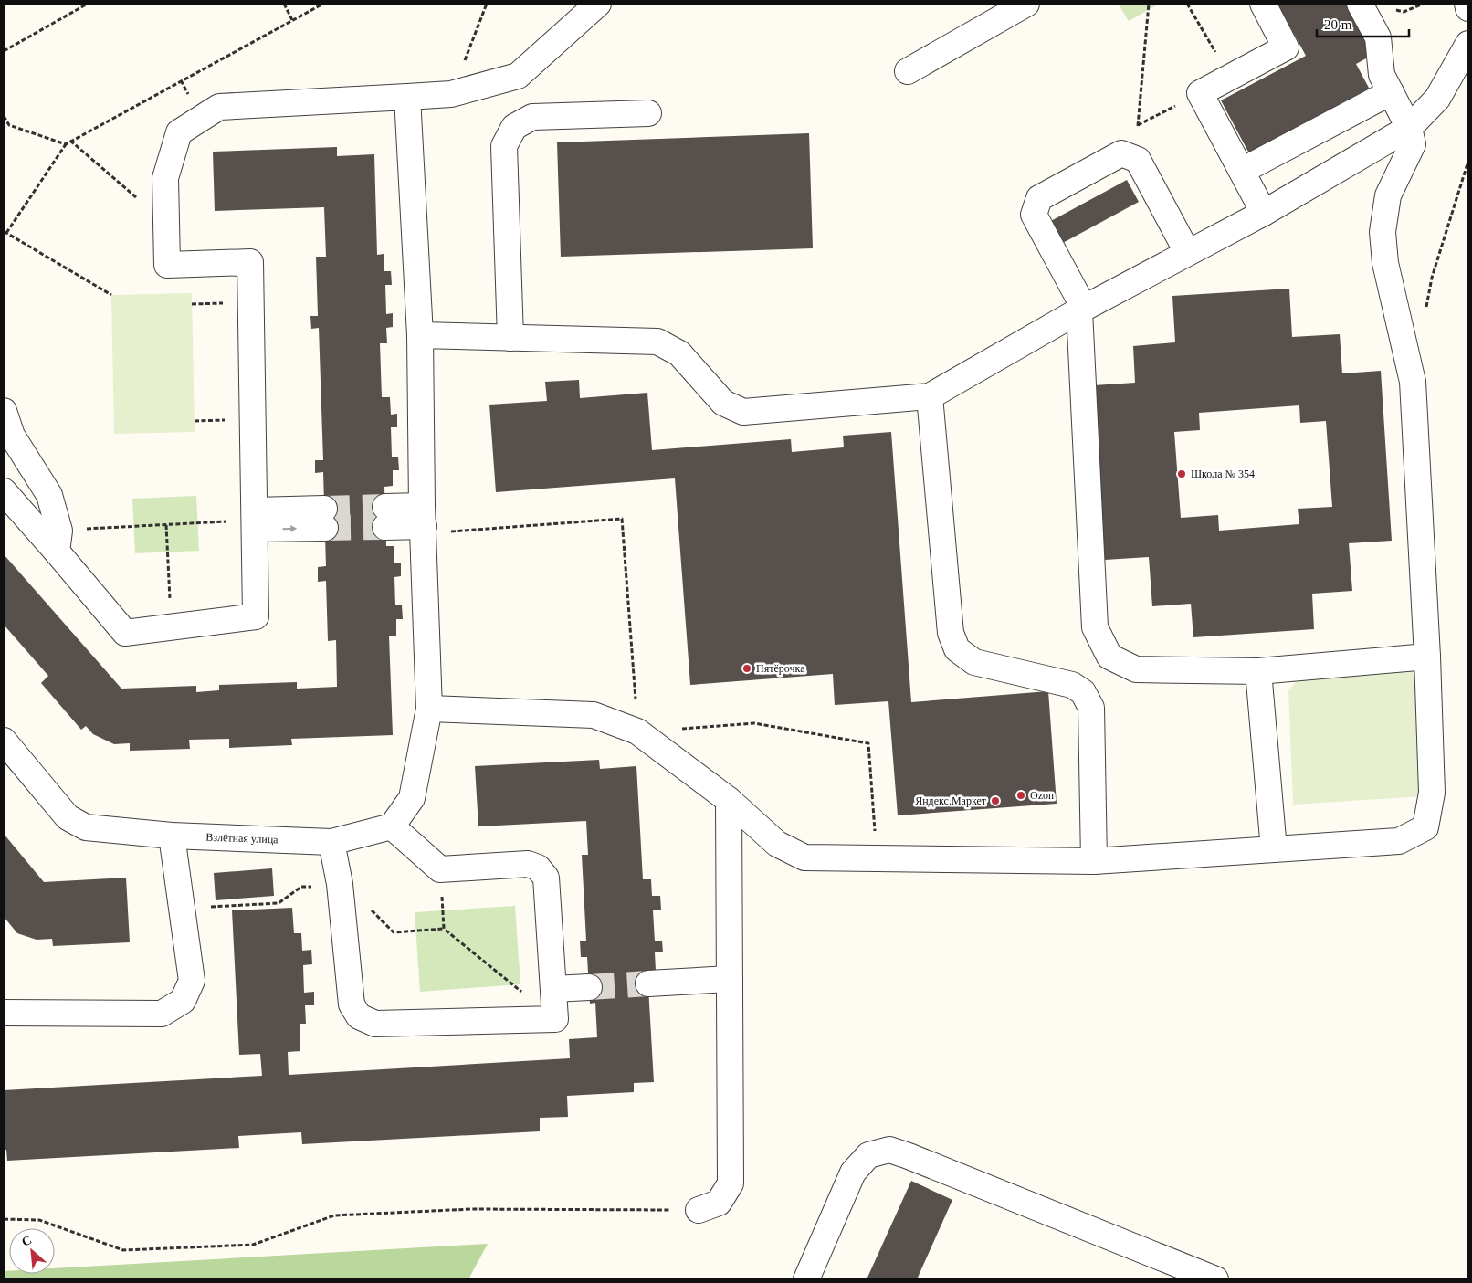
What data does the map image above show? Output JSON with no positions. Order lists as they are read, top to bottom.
{
  "streets": {
    "street": ["Взлётная улица"]
  },
  "places": [
    "Школа № 354",
    "Пятёрочка",
    "Ozon",
    "Яндекс.Маркет"
  ],
  "scale_bar": "20 m",
  "north": "top left"
}
